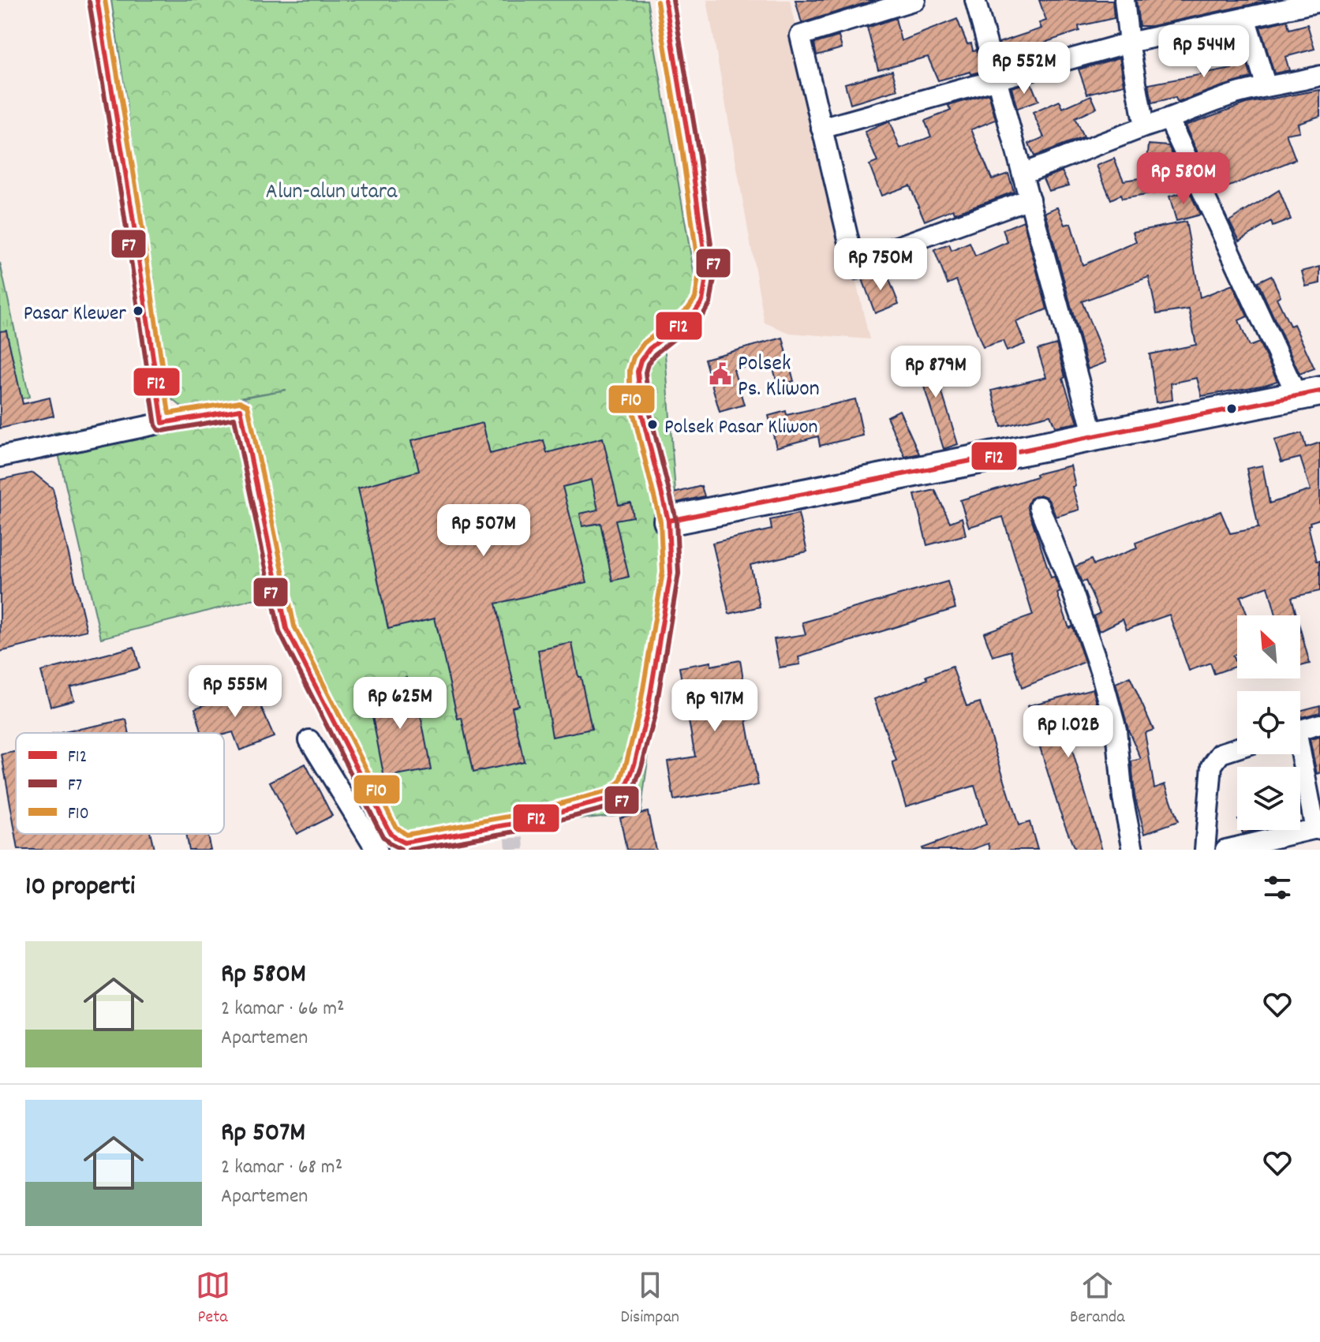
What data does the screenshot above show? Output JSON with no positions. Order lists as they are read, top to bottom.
{
  "parks": ["Alun-alun utara"],
  "places": {
    "other": ["Pasar Klewer", "Polsek Pasar Kliwon"],
    "public building": ["Polsek Ps. Kliwon"]
  },
  "lines": ["transit line F12", "transit line F7", "transit line F10"],
  "legend": ["F12", "F7", "F10"],
  "north": "top left",
  "page": {
    "price": [
      "Rp 544M",
      "Rp 552M",
      "Rp 580M",
      "Rp 750M",
      "Rp 879M",
      "Rp 507M",
      "Rp 555M",
      "Rp 625M",
      "Rp 917M",
      "Rp 1.02B"
    ],
    "heading": "10 properti",
    "list": [
      {
        "name": "Rp 580M",
        "note": "2 kamar · 66 m² · Apartemen"
      },
      {
        "name": "Rp 507M",
        "note": "2 kamar · 68 m² · Apartemen"
      }
    ],
    "tabs": ["Peta", "Disimpan", "Beranda"]
  }
}
